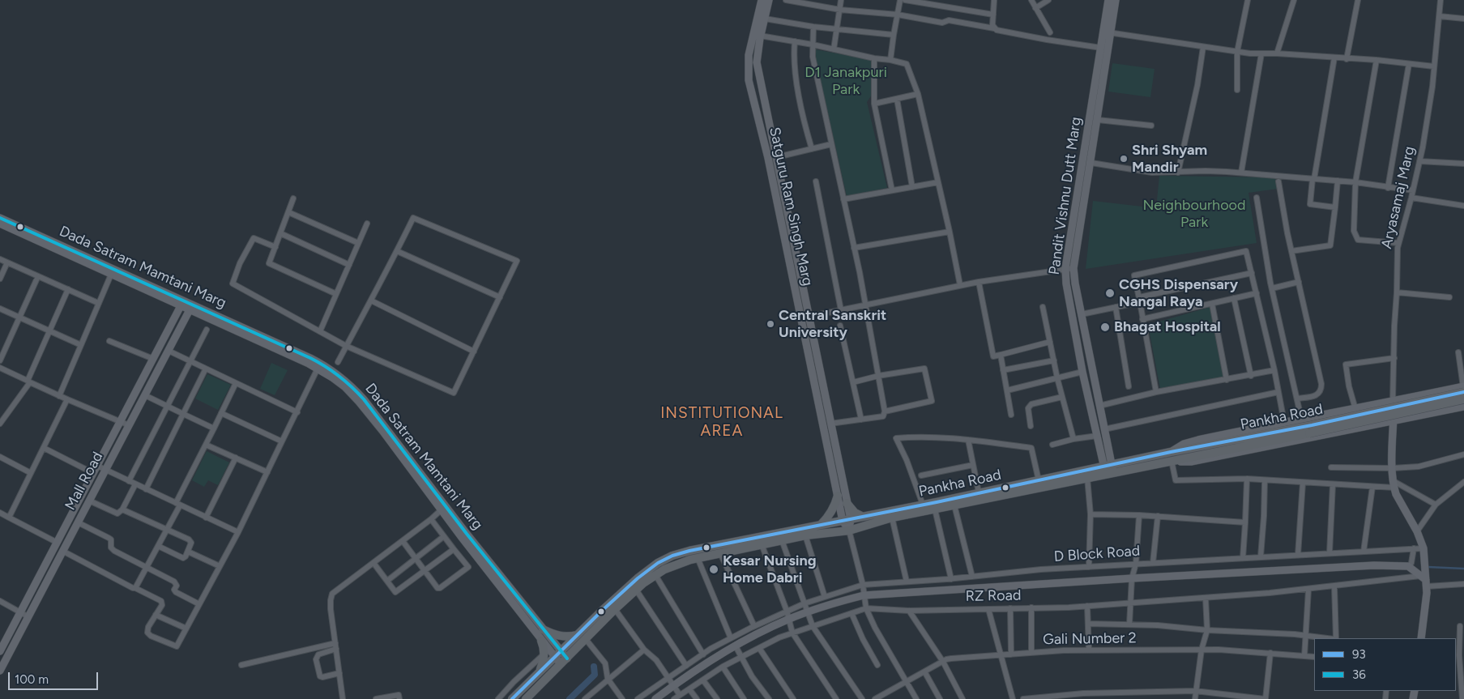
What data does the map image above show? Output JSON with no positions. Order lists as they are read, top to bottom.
{
  "streets": {
    "main road": ["Pankha Road"],
    "street": [
      "Pandit Vishnu Dutt Marg",
      "Aryasamaj Marg",
      "Satguru Ram Singh Marg",
      "Dada Satram Mamtani Marg",
      "Mall Road",
      "D Block Road",
      "RZ Road",
      "Gali Number 2"
    ]
  },
  "crossings": [
    ["Pandit Vishnu Dutt Marg", "Pankha Road"],
    ["Satguru Ram Singh Marg", "Pankha Road"],
    ["Dada Satram Mamtani Marg", "Pankha Road"],
    ["Dada Satram Mamtani Marg", "Mall Road"]
  ],
  "districts": ["INSTITUTIONAL AREA"],
  "parks": ["D1 Janakpuri Park", "Neighbourhood Park"],
  "places": [
    "Shri Shyam Mandir",
    "CGHS Dispensary Nangal Raya",
    "Central Sanskrit University",
    "Bhagat Hospital",
    "Kesar Nursing Home Dabri"
  ],
  "lines": ["transit line 36", "transit line 93"],
  "legend": ["93", "36"],
  "scale_bar": "100 m"
}
